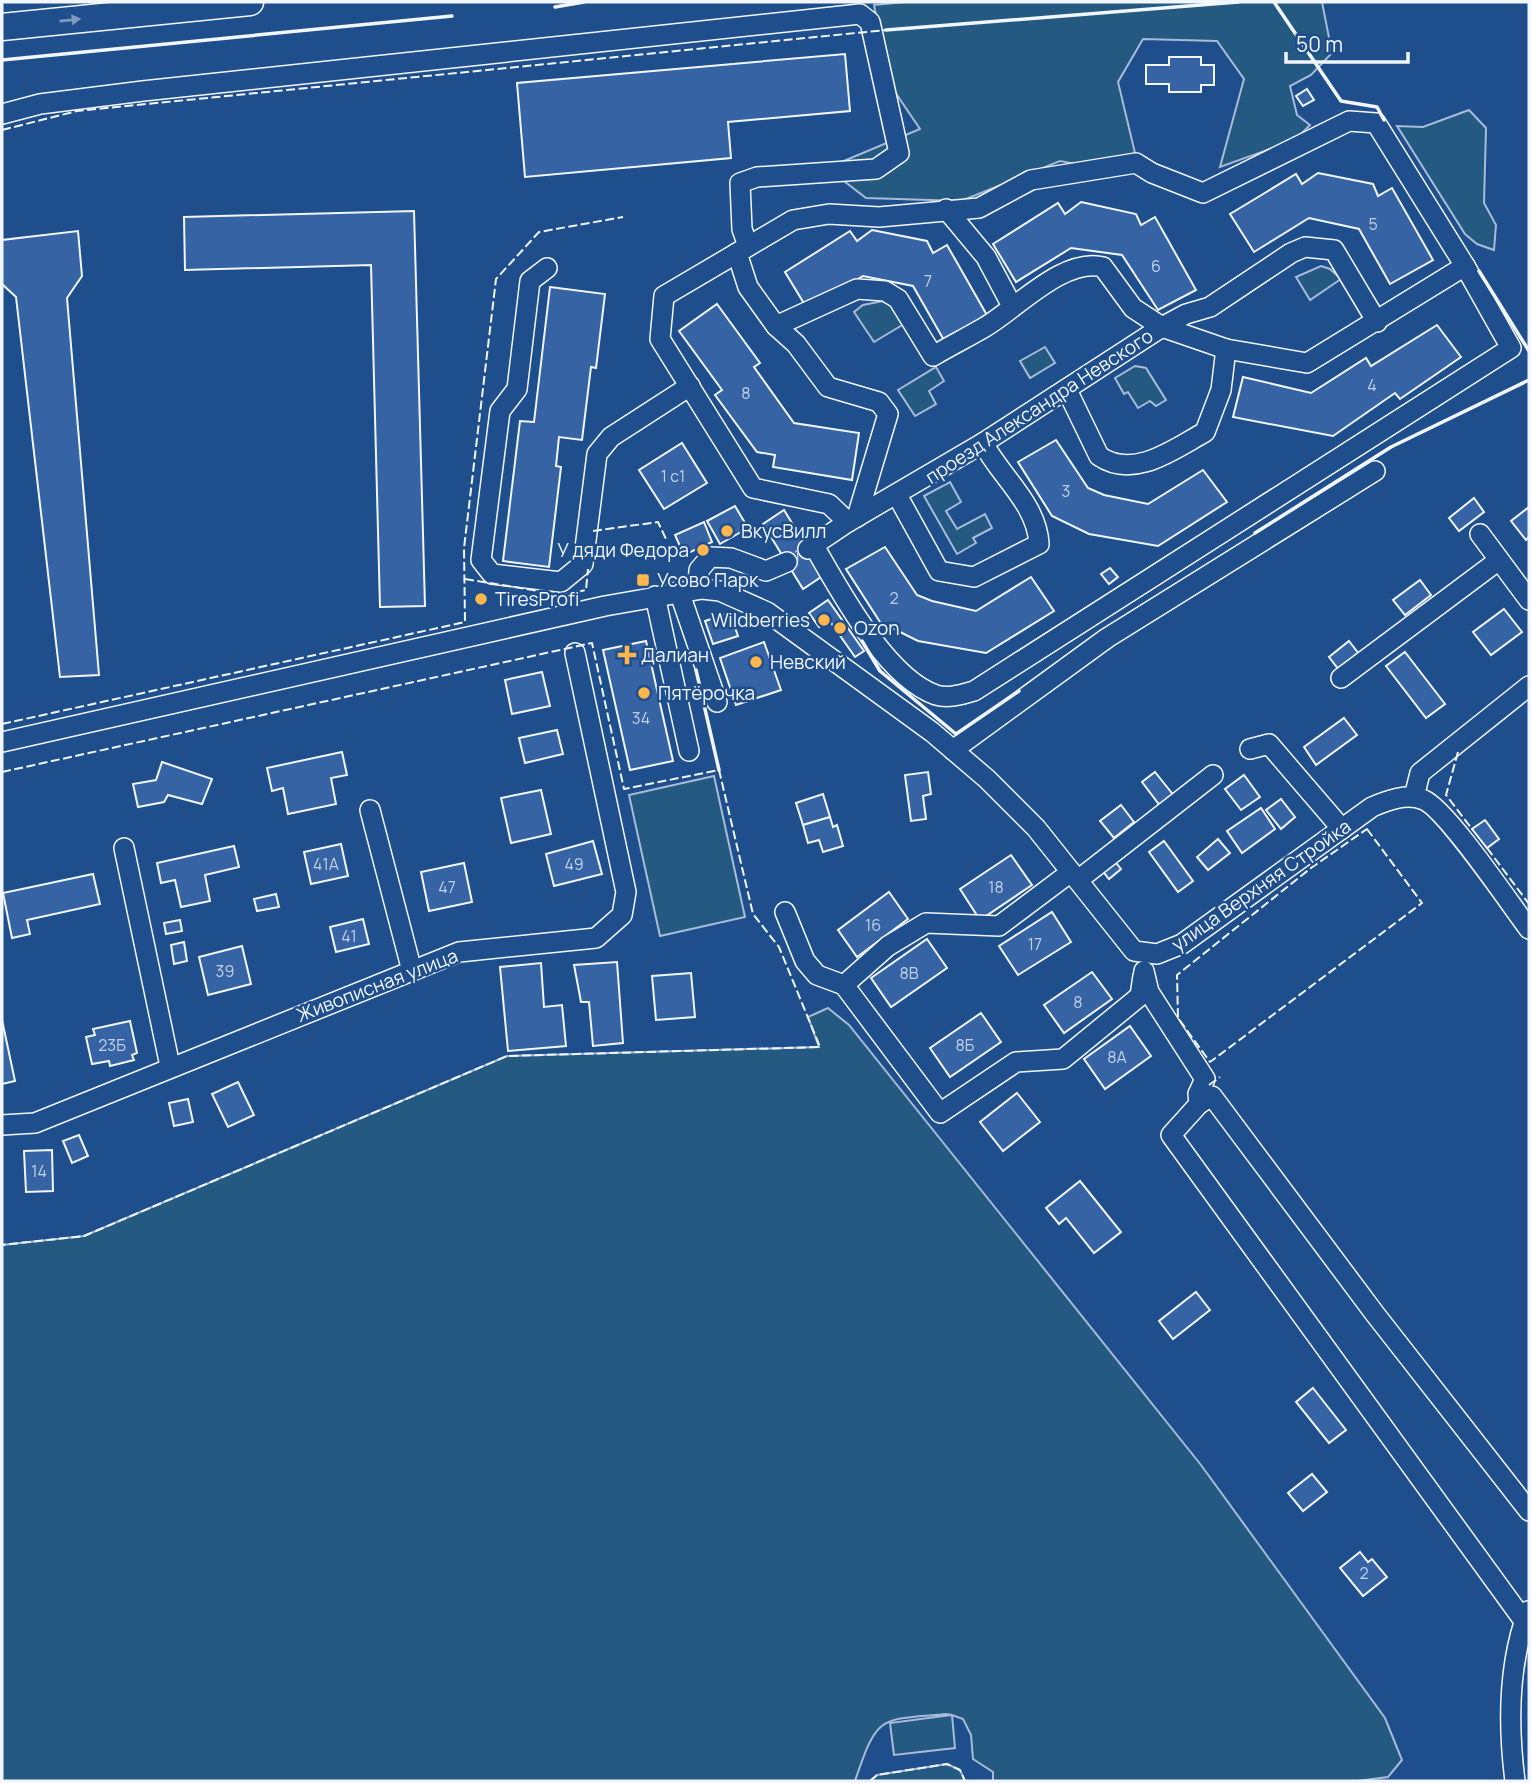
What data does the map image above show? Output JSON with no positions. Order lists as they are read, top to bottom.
{
  "streets": {
    "street": ["проезд Александра Невского", "улица Верхняя Стройка", "Живописная улица"]
  },
  "places": {
    "other": [
      "ВкусВилл",
      "У дяди Федора",
      "TiresProfi",
      "Wildberries",
      "Ozon",
      "Невский",
      "Пятёрочка"
    ],
    "transit": ["Усово Парк"],
    "health": ["Далиан"]
  },
  "house_numbers": [
    "5",
    "6",
    "7",
    "4",
    "8",
    "1 с1",
    "3",
    "1",
    "2",
    "34",
    "41А",
    "49",
    "47",
    "18",
    "16",
    "41",
    "17",
    "39",
    "8В",
    "8",
    "23Б",
    "8Б",
    "8А",
    "14",
    "2"
  ],
  "scale_bar": "50 m"
}
